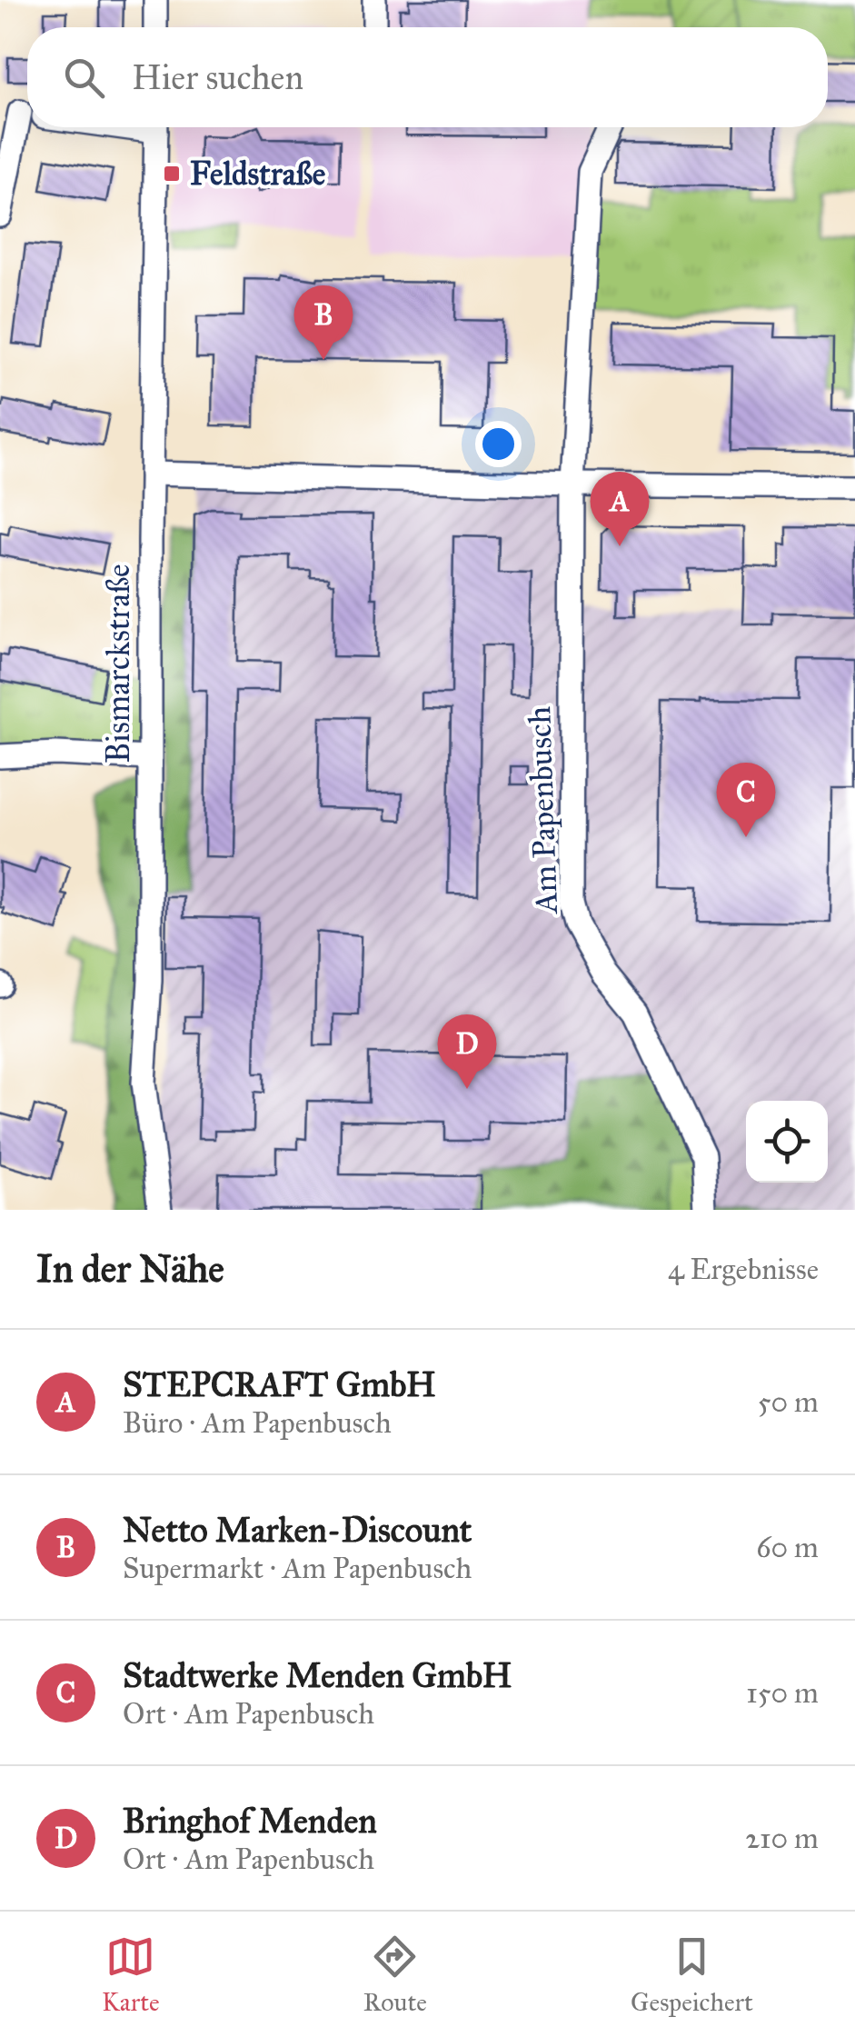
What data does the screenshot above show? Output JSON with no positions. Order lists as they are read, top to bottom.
{
  "streets": {
    "street": ["Bismarckstraße", "Am Papenbusch"]
  },
  "places": {
    "transit": ["Feldstraße"]
  },
  "page": {
    "search": "Hier suchen",
    "pins": [
      "B",
      "A",
      "C",
      "D"
    ],
    "heading": ["In der Nähe", "4 Ergebnisse"],
    "list": [
      {
        "mark": "A",
        "name": "STEPCRAFT GmbH",
        "note": "Büro · Am Papenbusch",
        "value": "50 m"
      },
      {
        "mark": "B",
        "name": "Netto Marken-Discount",
        "note": "Supermarkt · Am Papenbusch",
        "value": "60 m"
      },
      {
        "mark": "C",
        "name": "Stadtwerke Menden GmbH",
        "note": "Ort · Am Papenbusch",
        "value": "150 m"
      },
      {
        "mark": "D",
        "name": "Bringhof Menden",
        "note": "Ort · Am Papenbusch",
        "value": "210 m"
      }
    ],
    "nav": ["Karte", "Route", "Gespeichert"]
  }
}
